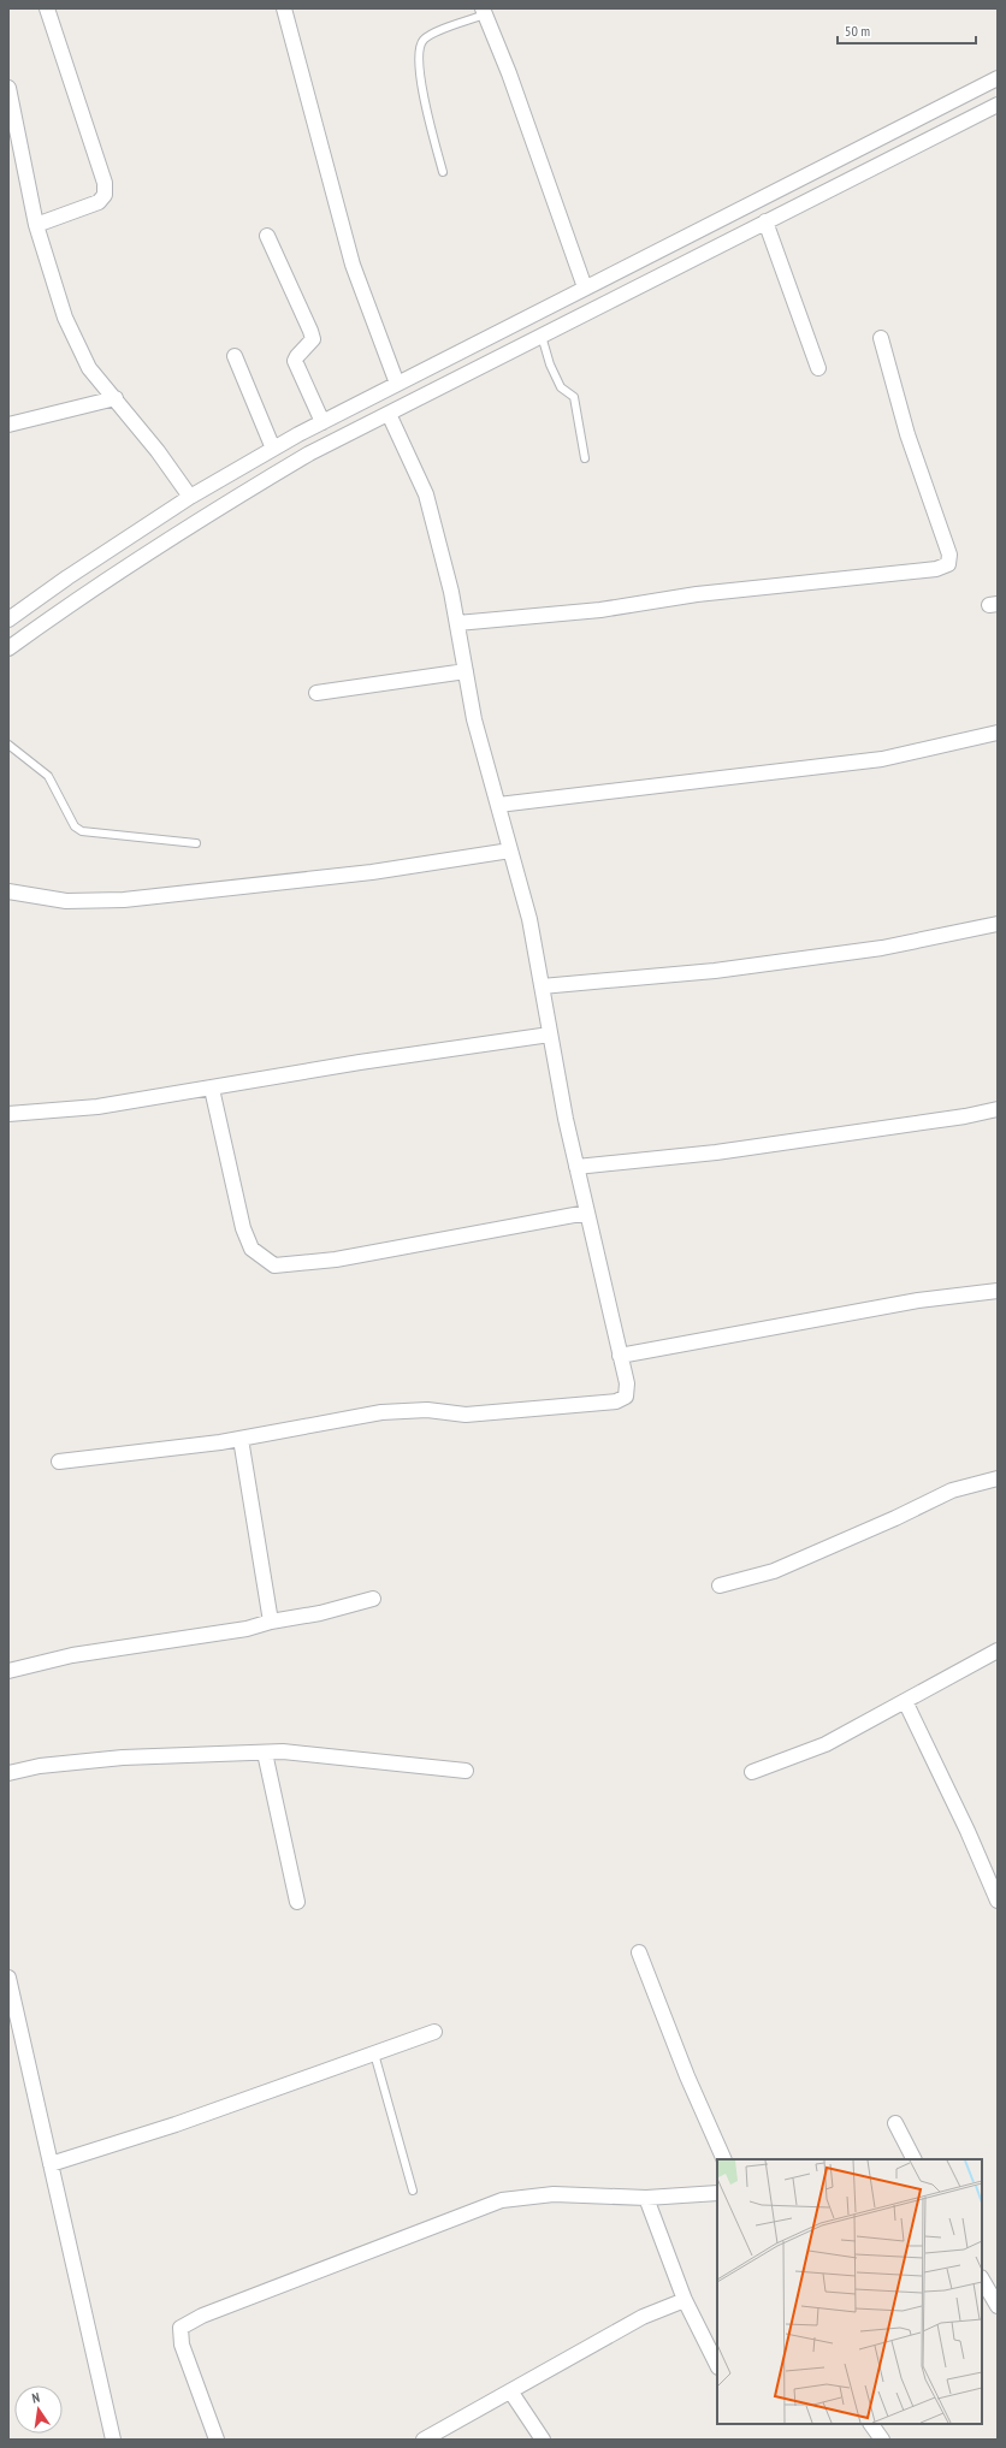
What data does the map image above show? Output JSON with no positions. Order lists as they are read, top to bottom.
{
  "scale_bar": "50 m",
  "north": "top"
}
